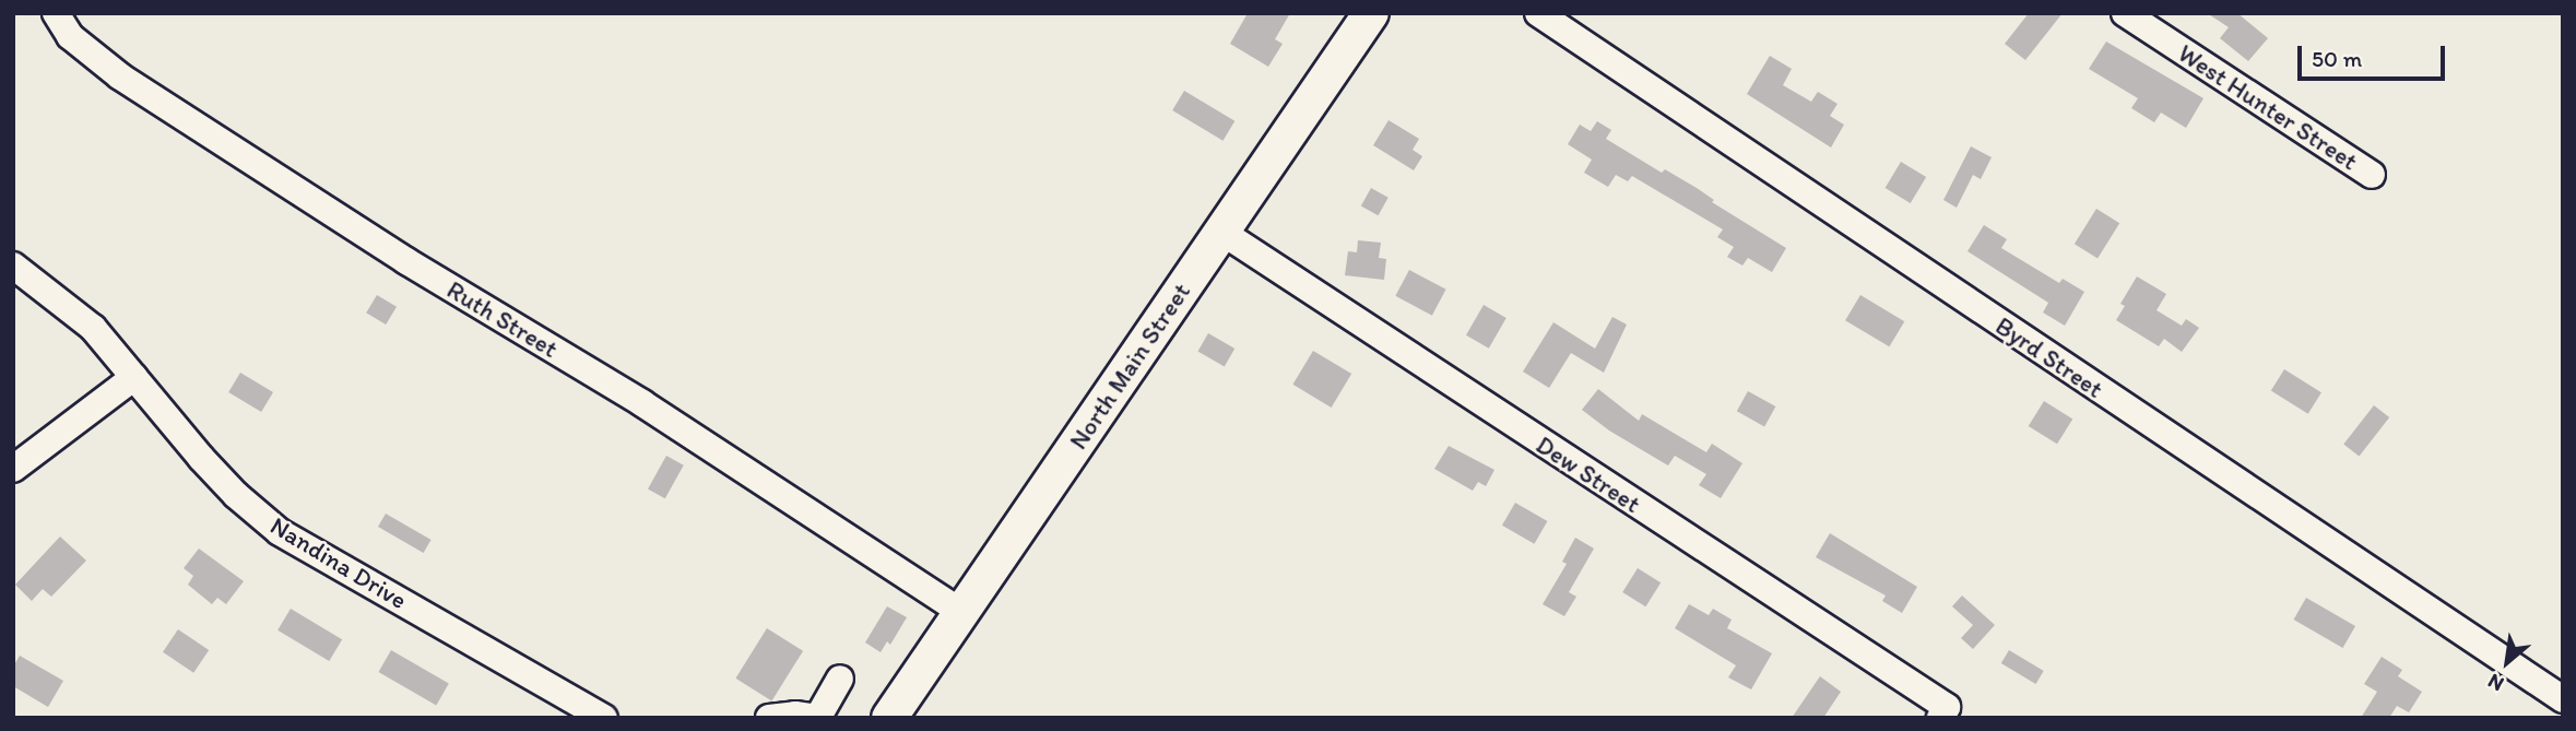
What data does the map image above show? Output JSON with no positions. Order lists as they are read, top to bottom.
{
  "streets": {
    "main road": ["North Main Street"],
    "street": [
      "West Hunter Street",
      "Ruth Street",
      "Byrd Street",
      "Dew Street",
      "Nandina Drive"
    ]
  },
  "crossings": [
    ["Ruth Street", "North Main Street"],
    ["North Main Street", "Dew Street"]
  ],
  "scale_bar": "50 m",
  "north": "bottom left"
}
